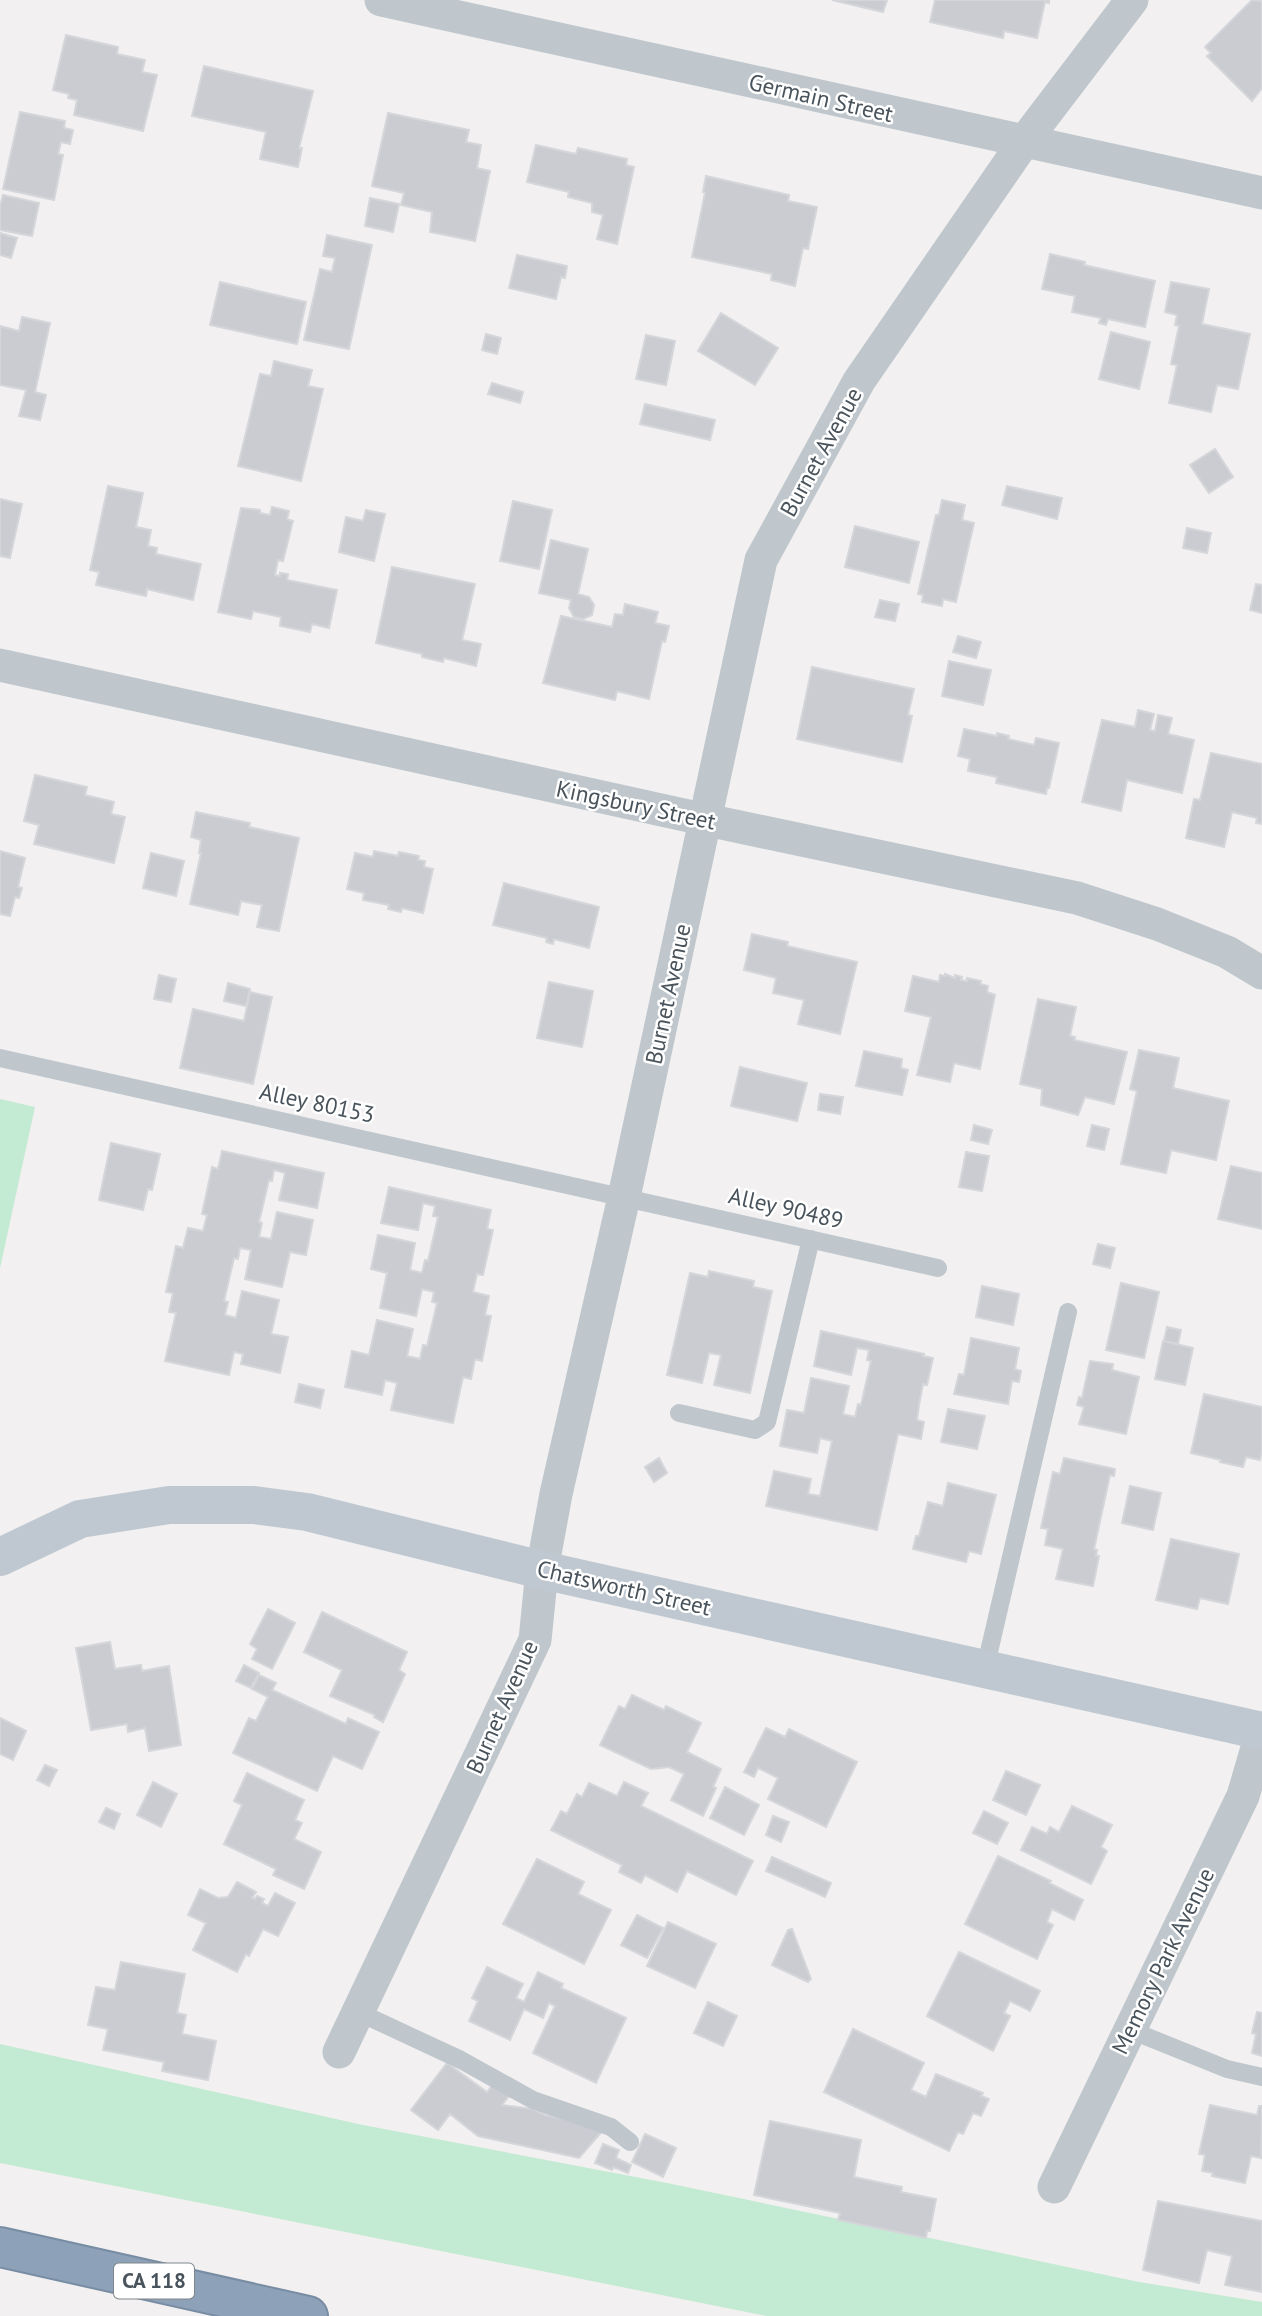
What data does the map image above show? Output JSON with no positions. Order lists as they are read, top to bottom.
{
  "streets": {
    "highway": ["CA 118"],
    "main road": ["Chatsworth Street"],
    "street": [
      "Germain Street",
      "Burnet Avenue",
      "Kingsbury Street",
      "Memory Park Avenue"
    ],
    "lane": ["Alley 80153", "Alley 90489"]
  },
  "crossings": [
    ["Germain Street", "Burnet Avenue"],
    ["Burnet Avenue", "Kingsbury Street"],
    ["Burnet Avenue", "Alley 80153"],
    ["Burnet Avenue", "Alley 90489"],
    ["Burnet Avenue", "Chatsworth Street"],
    ["Alley 80153", "Alley 90489"],
    ["Chatsworth Street", "Memory Park Avenue"]
  ]
}
